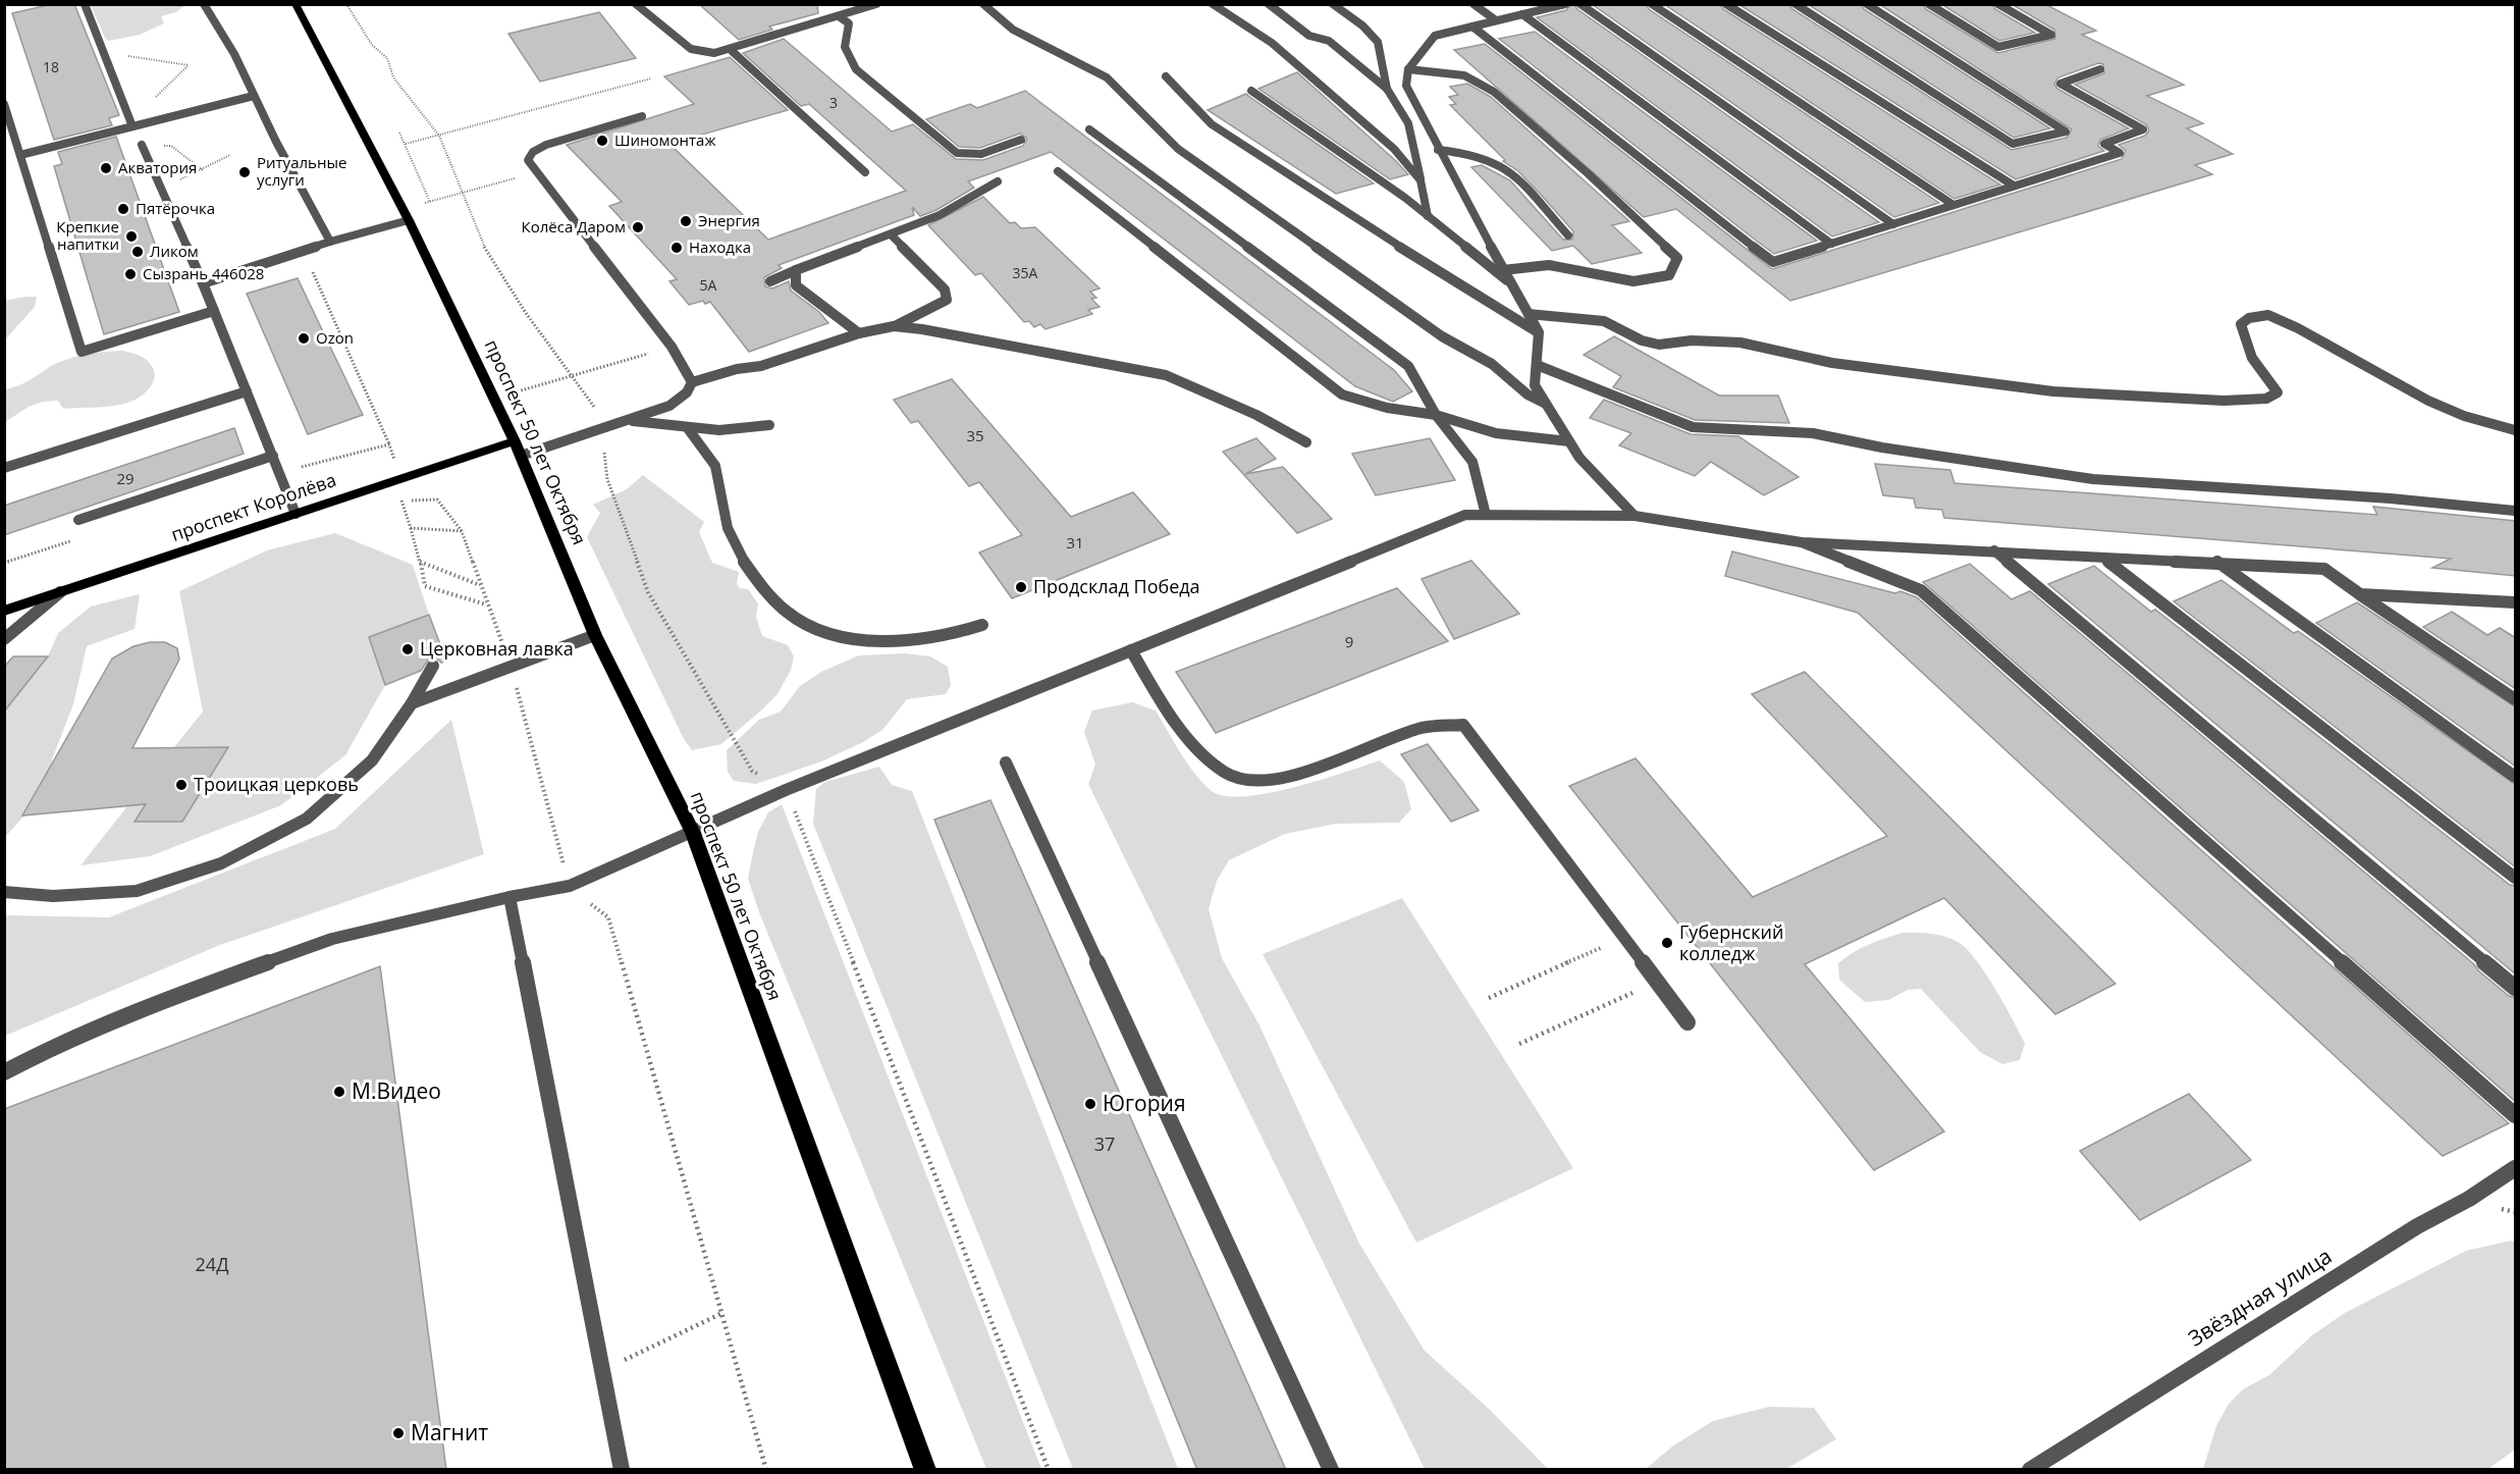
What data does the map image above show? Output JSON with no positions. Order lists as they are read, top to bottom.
{
  "streets": {
    "main road": ["проспект 50 лет Октября", "проспект Королёва"],
    "street": ["Звёздная улица"]
  },
  "crossings": [
    ["проспект 50 лет Октября", "проспект Королёва"]
  ],
  "places": [
    "Шиномонтаж",
    "Акватория",
    "Ритуальные услуги",
    "Пятёрочка",
    "Энергия",
    "Колёса Даром",
    "Крепкие напитки",
    "Находка",
    "Ликом",
    "Сызрань 446028",
    "Ozon",
    "Продсклад Победа",
    "Церковная лавка",
    "Троицкая церковь",
    "Губернский колледж",
    "М.Видео",
    "Югория",
    "Магнит"
  ],
  "house_numbers": [
    "18",
    "3",
    "35А",
    "5А",
    "35",
    "29",
    "31",
    "9",
    "37",
    "24Д"
  ]
}
